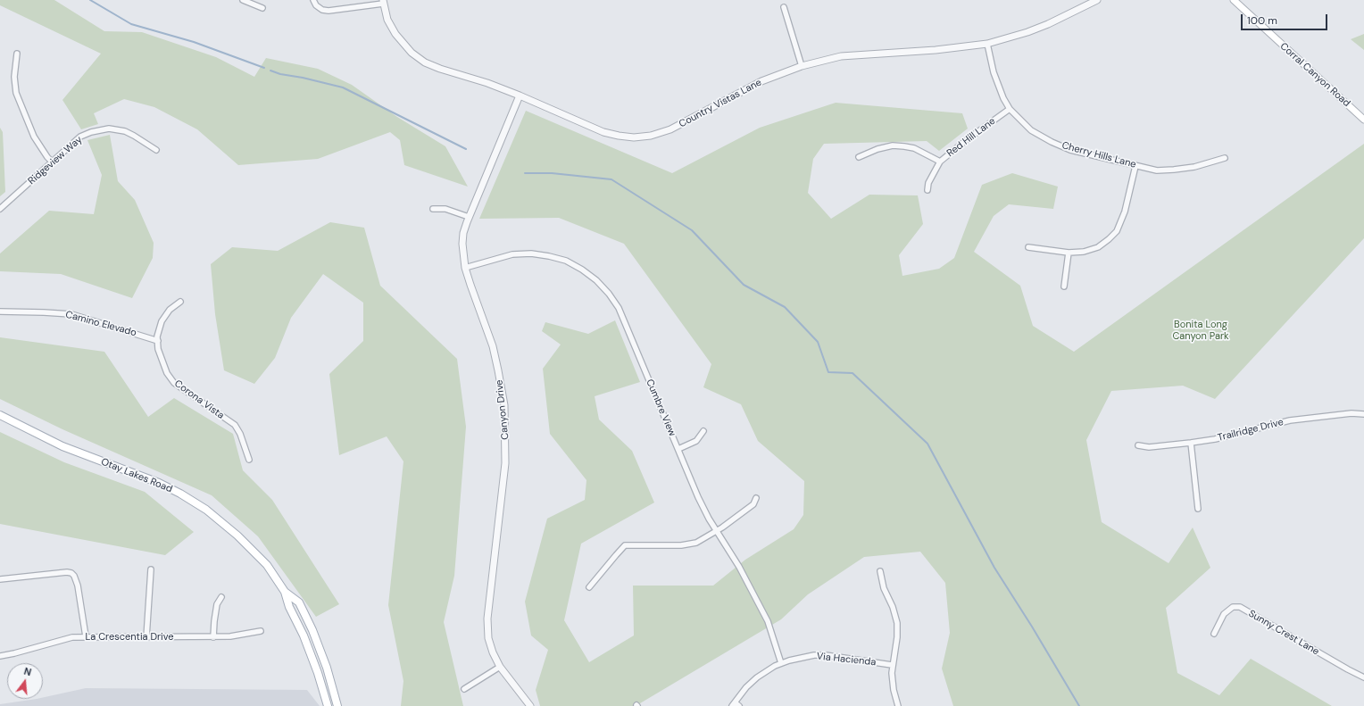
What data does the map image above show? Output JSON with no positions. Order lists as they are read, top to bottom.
{
  "streets": {
    "main road": ["Corral Canyon Road", "Otay Lakes Road"],
    "street": [
      "Country Vistas Lane",
      "Red Hill Lane",
      "Cherry Hills Lane",
      "Ridgeview Way",
      "Camino Elevado",
      "Corona Vista",
      "Cumbre View",
      "Canyon Drive",
      "Trailridge Drive",
      "Sunny Crest Lane",
      "La Crescentia Drive",
      "Via Hacienda"
    ]
  },
  "crossings": [
    ["Country Vistas Lane", "Cherry Hills Lane"],
    ["Country Vistas Lane", "Canyon Drive"],
    ["Red Hill Lane", "Cherry Hills Lane"],
    ["Camino Elevado", "Corona Vista"],
    ["Cumbre View", "Canyon Drive"],
    ["Cumbre View", "Via Hacienda"]
  ],
  "parks": ["Bonita Long Canyon Park"],
  "scale_bar": "100 m",
  "north": "top"
}
